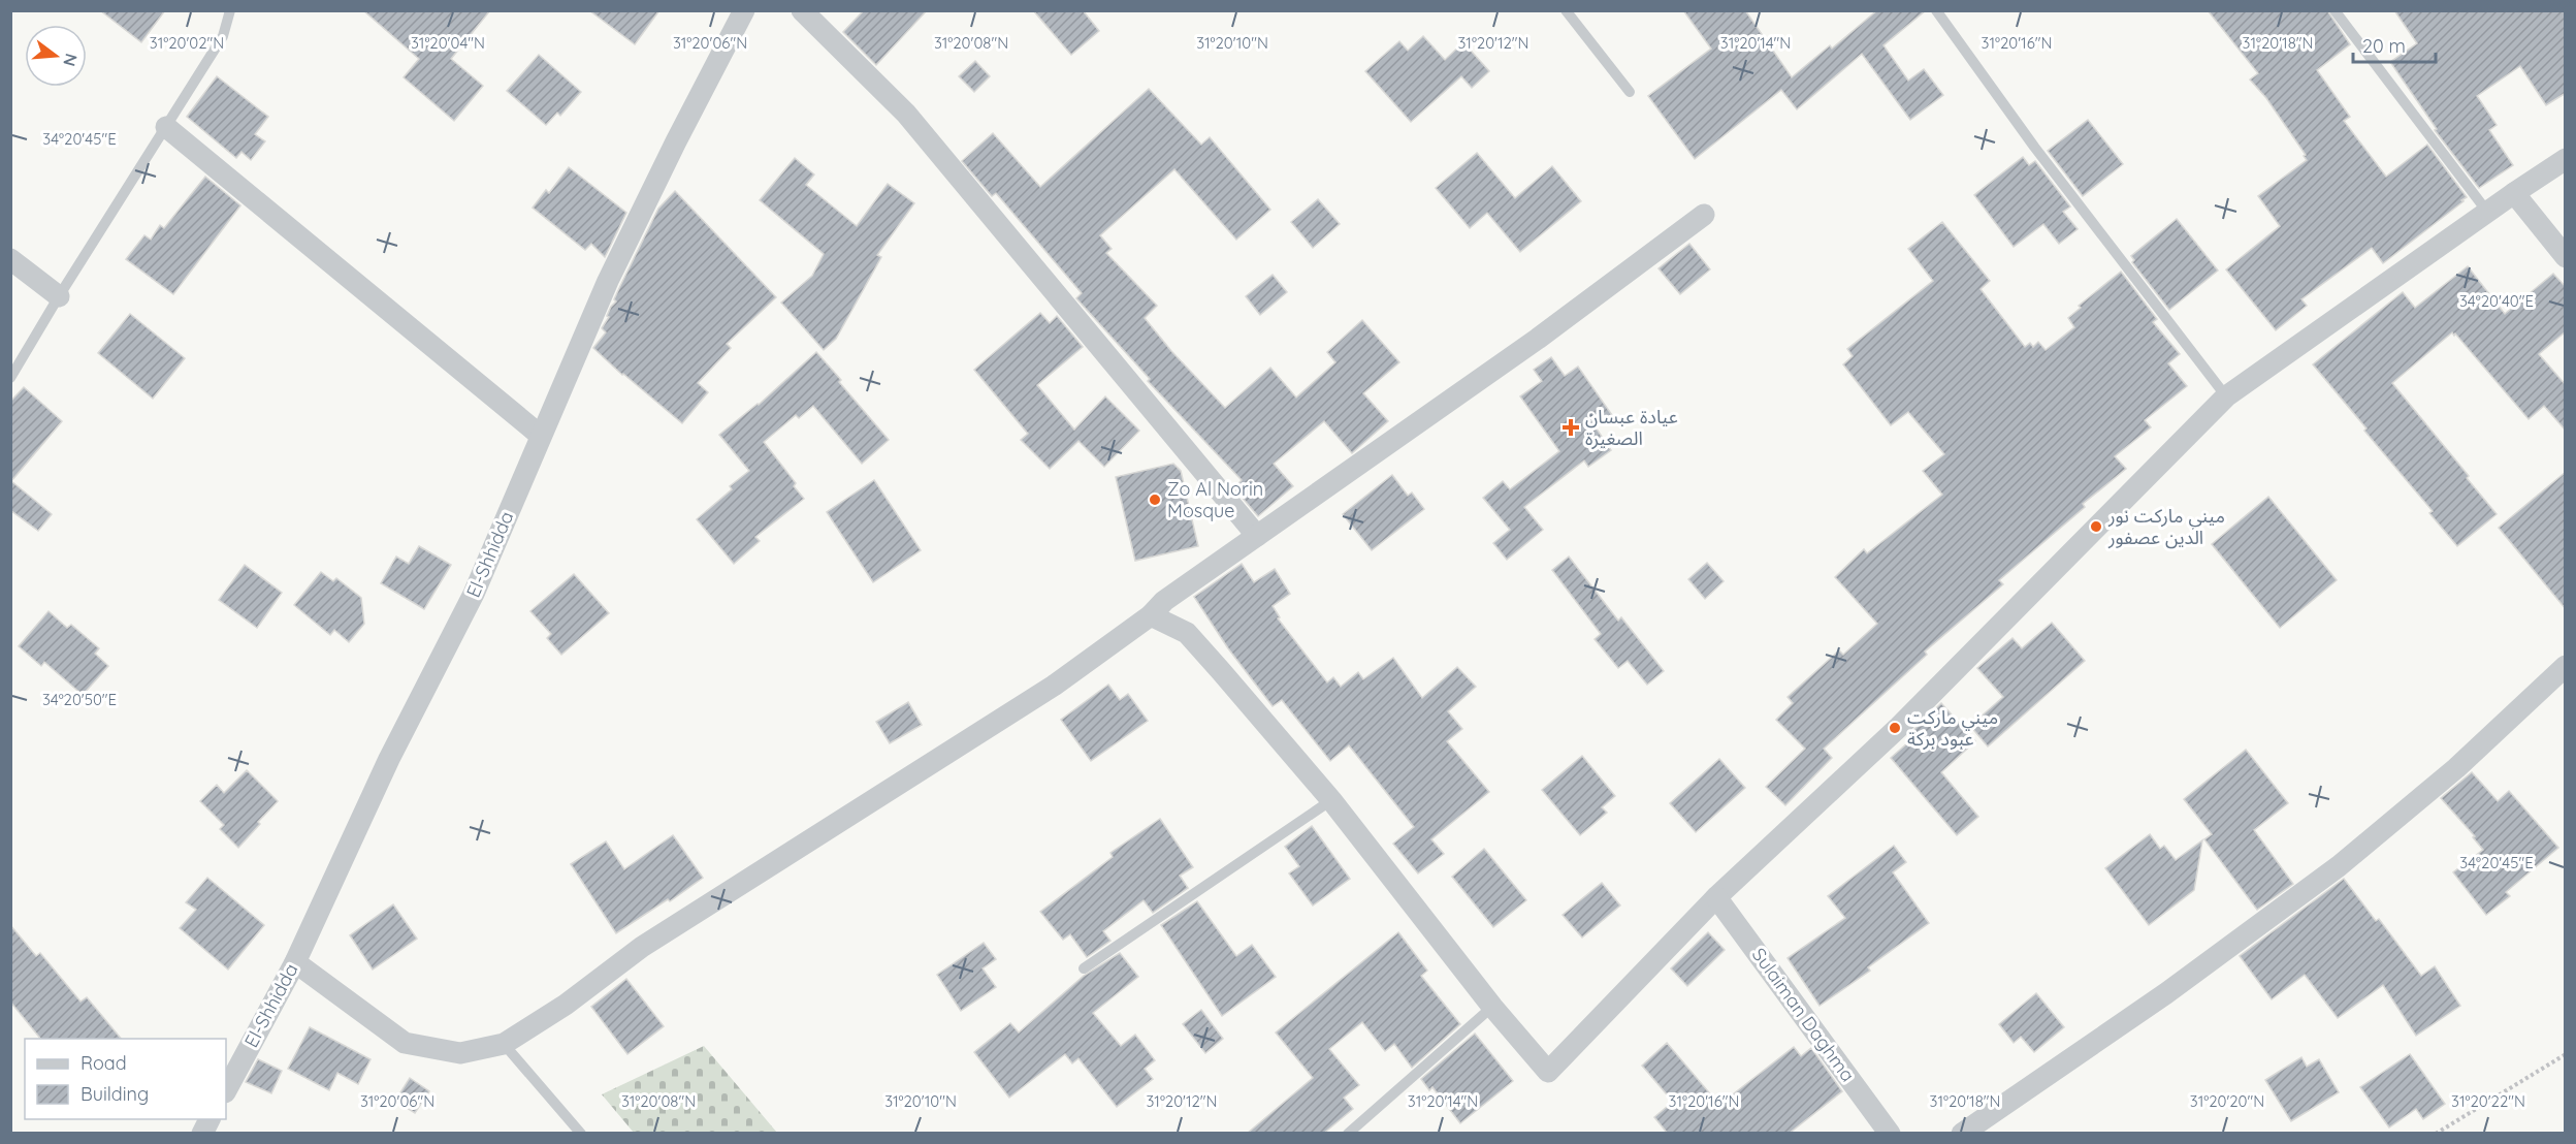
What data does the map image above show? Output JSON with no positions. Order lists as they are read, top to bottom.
{
  "streets": {
    "street": ["El-Shhidda", "Sulaiman Daghma"]
  },
  "places": {
    "health": ["عيادة عبسان الصغيرة"],
    "other": ["Zo Al Norin Mosque", "ميني ماركت نور الدين عصفور", "ميني ماركت عبود بركة"]
  },
  "legend": ["Road", "Building"],
  "scale_bar": "20 m",
  "north": "right",
  "coordinates": [
    "31°20'02\"N",
    "31°20'04\"N",
    "31°20'06\"N",
    "31°20'08\"N",
    "31°20'10\"N",
    "31°20'12\"N",
    "31°20'14\"N",
    "31°20'16\"N",
    "31°20'18\"N",
    "34°20'45\"E",
    "34°20'40\"E",
    "34°20'50\"E",
    "31°20'20\"N",
    "31°20'22\"N"
  ]
}
